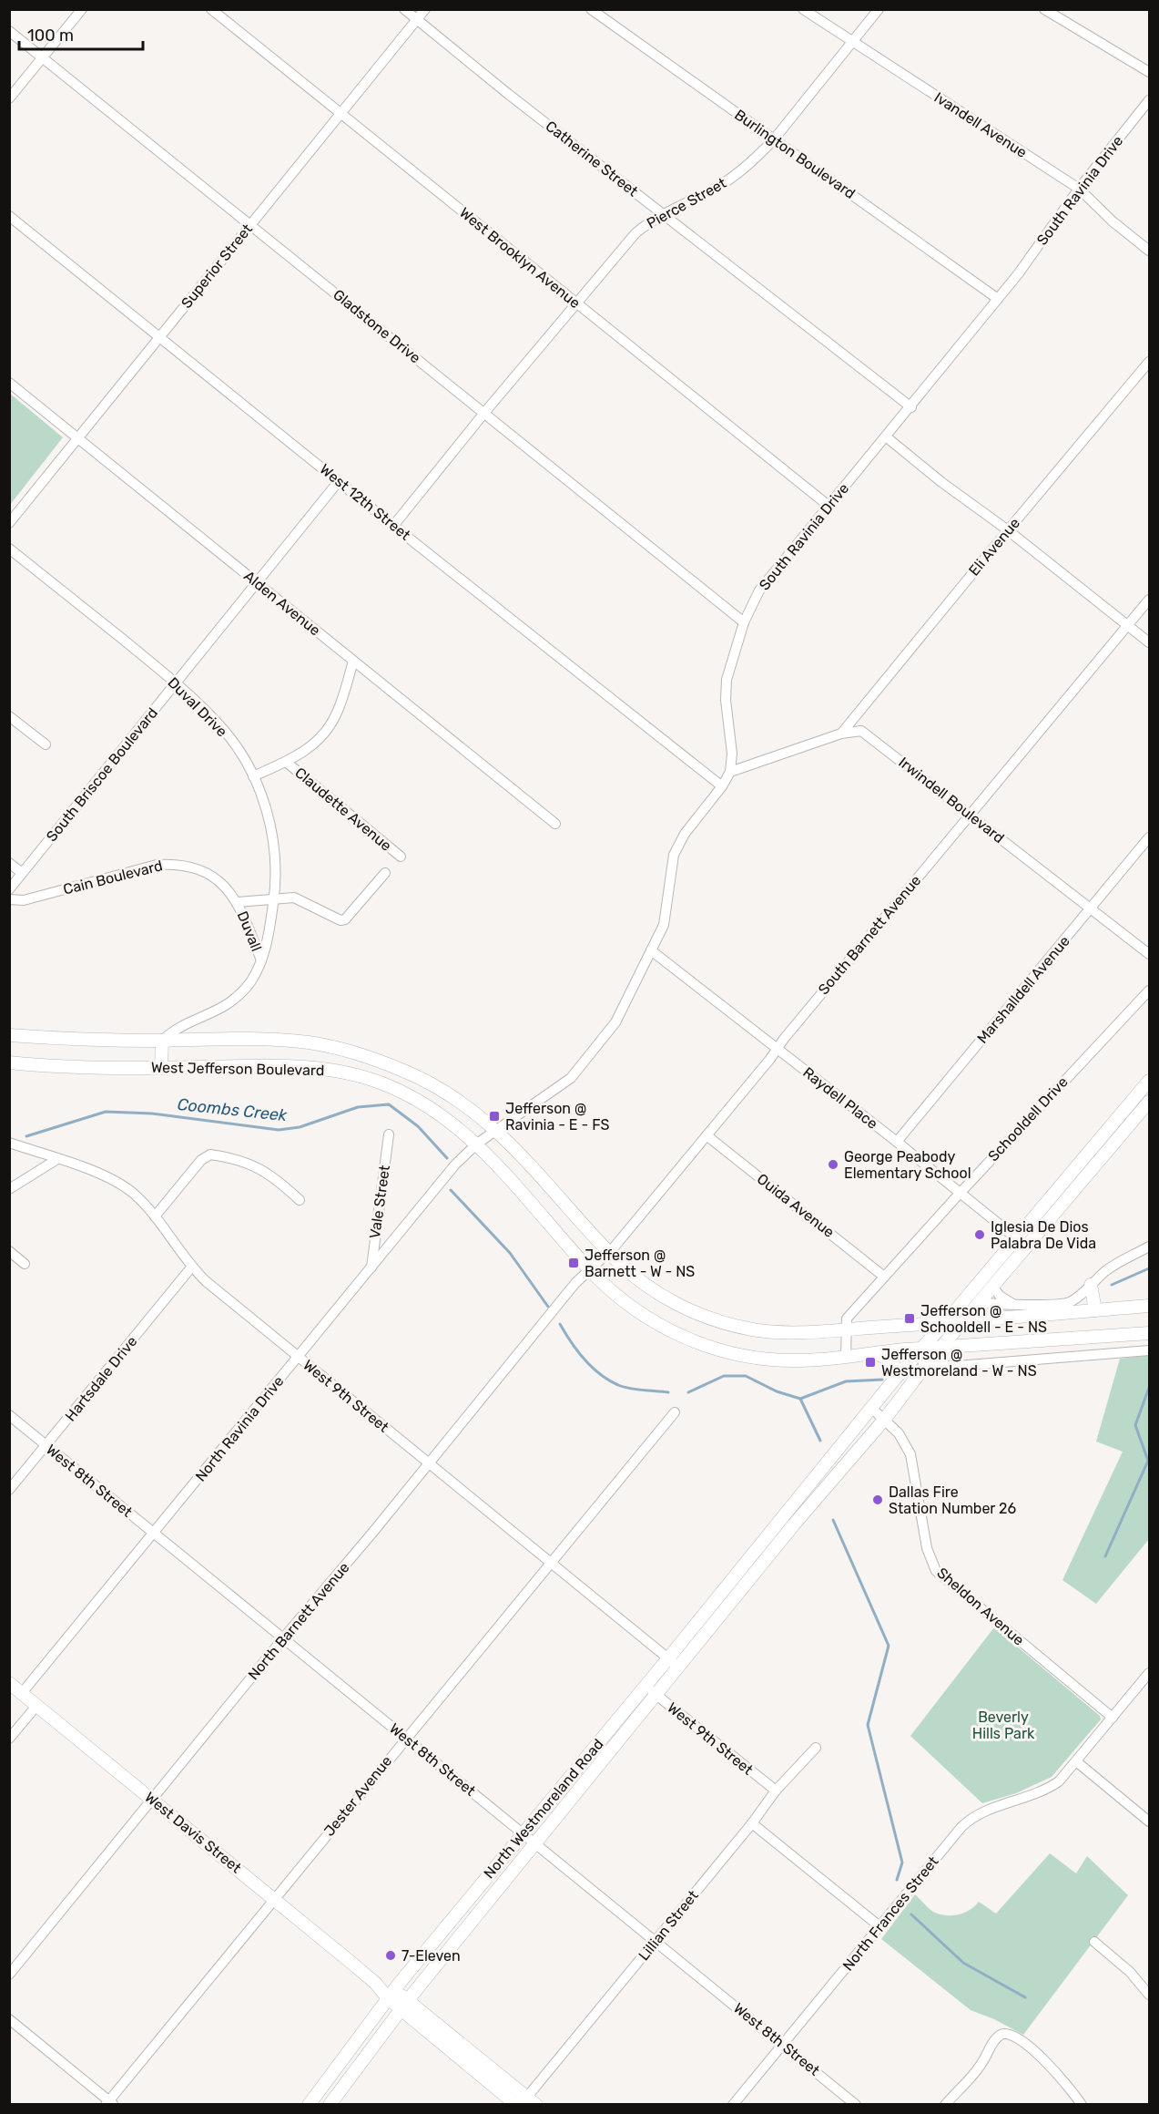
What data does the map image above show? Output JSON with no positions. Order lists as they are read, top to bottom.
{
  "streets": {
    "main road": ["West Jefferson Boulevard", "North Westmoreland Road", "West Davis Street"],
    "street": [
      "Ivandell Avenue",
      "Burlington Boulevard",
      "Catherine Street",
      "South Ravinia Drive",
      "Pierce Street",
      "West Brooklyn Avenue",
      "Superior Street",
      "Gladstone Drive",
      "West 12th Street",
      "Eli Avenue",
      "Alden Avenue",
      "Duval Drive",
      "South Briscoe Boulevard",
      "Irwindell Boulevard",
      "Claudette Avenue",
      "Cain Boulevard",
      "Duvall",
      "South Barnett Avenue",
      "Marshalldell Avenue",
      "Raydell Place",
      "Schooldell Drive",
      "Vale Street",
      "Ouida Avenue",
      "Hartsdale Drive",
      "West 9th Street",
      "North Ravinia Drive",
      "West 8th Street",
      "Sheldon Avenue",
      "North Barnett Avenue",
      "Jester Avenue",
      "North Frances Street",
      "Lillian Street"
    ]
  },
  "crossings": [
    ["Ivandell Avenue", "South Ravinia Drive"],
    ["Ivandell Avenue", "Pierce Street"],
    ["Burlington Boulevard", "South Ravinia Drive"],
    ["Burlington Boulevard", "Pierce Street"],
    ["Catherine Street", "South Ravinia Drive"],
    ["Catherine Street", "Pierce Street"],
    ["Catherine Street", "Superior Street"],
    ["South Ravinia Drive", "West Brooklyn Avenue"],
    ["South Ravinia Drive", "Gladstone Drive"],
    ["South Ravinia Drive", "West 12th Street"],
    ["South Ravinia Drive", "Irwindell Boulevard"],
    ["South Ravinia Drive", "West Jefferson Boulevard"],
    ["South Ravinia Drive", "Raydell Place"],
    ["South Ravinia Drive", "North Ravinia Drive"],
    ["Pierce Street", "West Brooklyn Avenue"],
    ["Pierce Street", "Gladstone Drive"],
    ["Pierce Street", "West 12th Street"],
    ["West Brooklyn Avenue", "Superior Street"],
    ["Superior Street", "Gladstone Drive"],
    ["Superior Street", "West 12th Street"],
    ["Superior Street", "Alden Avenue"],
    ["West 12th Street", "South Briscoe Boulevard"],
    ["Eli Avenue", "Irwindell Boulevard"],
    ["Alden Avenue", "South Briscoe Boulevard"],
    ["Duval Drive", "South Briscoe Boulevard"],
    ["Duval Drive", "Claudette Avenue"],
    ["Duval Drive", "Duvall"],
    ["Duval Drive", "West Jefferson Boulevard"],
    ["Irwindell Boulevard", "South Barnett Avenue"],
    ["Irwindell Boulevard", "Marshalldell Avenue"],
    ["Claudette Avenue", "Cain Boulevard"],
    ["Claudette Avenue", "Duvall"],
    ["Cain Boulevard", "Duvall"],
    ["South Barnett Avenue", "West Jefferson Boulevard"],
    ["South Barnett Avenue", "Raydell Place"],
    ["South Barnett Avenue", "Ouida Avenue"],
    ["South Barnett Avenue", "North Barnett Avenue"],
    ["Marshalldell Avenue", "Raydell Place"],
    ["West Jefferson Boulevard", "Schooldell Drive"],
    ["West Jefferson Boulevard", "North Barnett Avenue"],
    ["Raydell Place", "Schooldell Drive"],
    ["Schooldell Drive", "Ouida Avenue"],
    ["Vale Street", "North Ravinia Drive"],
    ["Hartsdale Drive", "West 9th Street"],
    ["Hartsdale Drive", "West 8th Street"],
    ["West 9th Street", "North Ravinia Drive"],
    ["West 9th Street", "North Barnett Avenue"],
    ["West 9th Street", "Jester Avenue"],
    ["West 9th Street", "North Westmoreland Road"],
    ["West 9th Street", "Lillian Street"],
    ["North Ravinia Drive", "West 8th Street"],
    ["North Ravinia Drive", "West Davis Street"],
    ["West 8th Street", "North Barnett Avenue"],
    ["West 8th Street", "Jester Avenue"],
    ["West 8th Street", "North Westmoreland Road"],
    ["West 8th Street", "North Frances Street"],
    ["West 8th Street", "Lillian Street"],
    ["Sheldon Avenue", "North Frances Street"],
    ["North Barnett Avenue", "West Davis Street"],
    ["Jester Avenue", "West Davis Street"],
    ["North Westmoreland Road", "West Davis Street"],
    ["West Davis Street", "Lillian Street"]
  ],
  "water": ["Coombs Creek"],
  "parks": ["Beverly Hills Park"],
  "places": {
    "transit": [
      "Jefferson @ Ravinia - E - FS",
      "Jefferson @ Barnett - W - NS",
      "Jefferson @ Schooldell - E - NS",
      "Jefferson @ Westmoreland - W - NS"
    ],
    "other": [
      "George Peabody Elementary School",
      "Iglesia De Dios Palabra De Vida",
      "Dallas Fire Station Number 26",
      "7-Eleven"
    ]
  },
  "scale_bar": "100 m"
}
